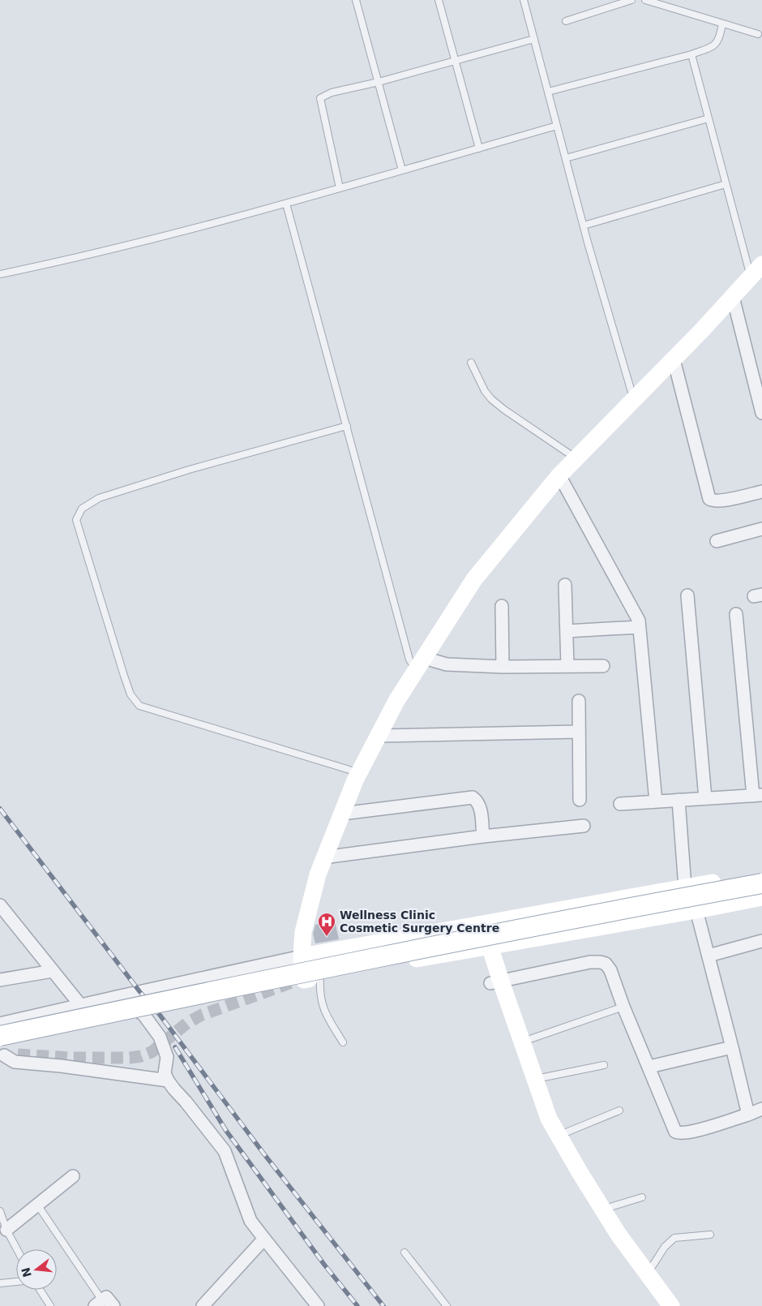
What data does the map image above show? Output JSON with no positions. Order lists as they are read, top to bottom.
{
  "places": {
    "hospital": ["Wellness Clinic Cosmetic Surgery Centre"]
  },
  "north": "left"
}
